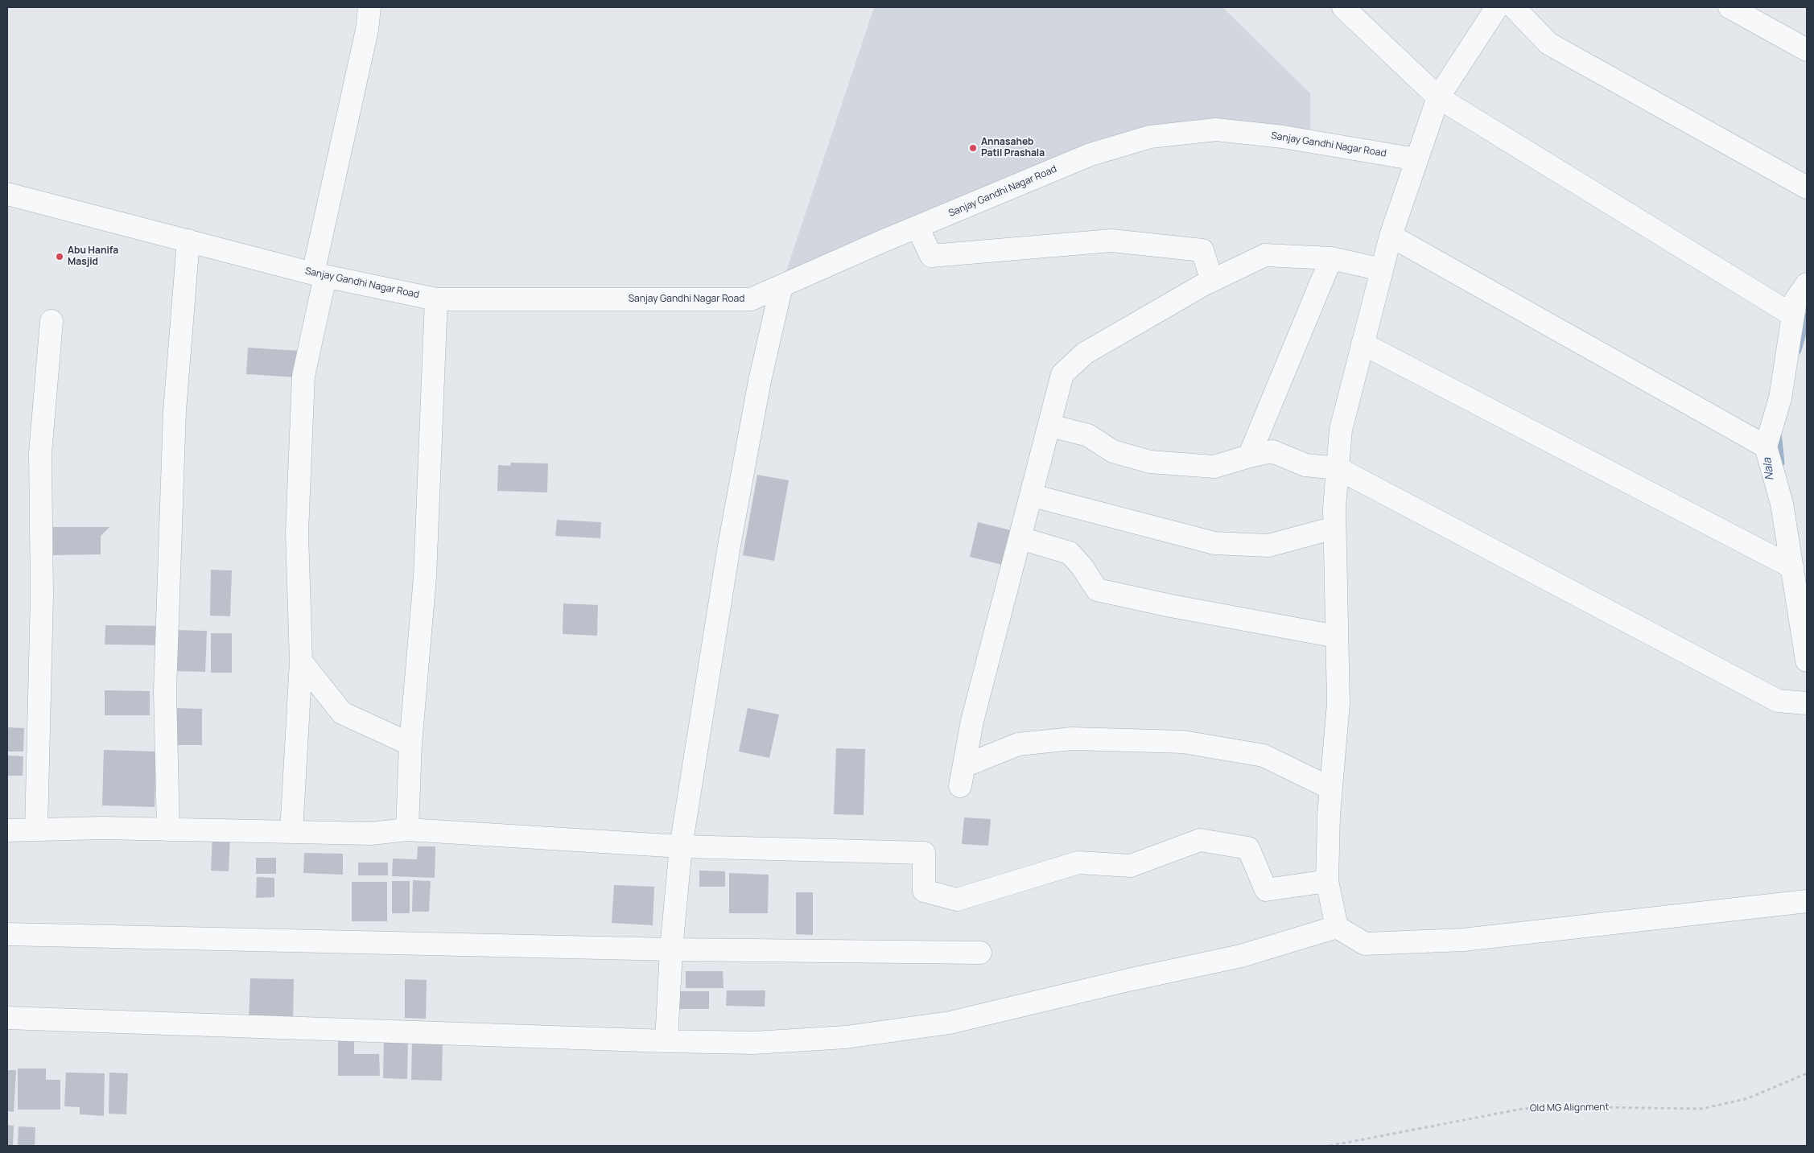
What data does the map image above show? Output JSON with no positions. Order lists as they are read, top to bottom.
{
  "streets": {
    "street": ["Sanjay Gandhi Nagar Road"],
    "path": ["Old MG Alignment"]
  },
  "water": ["Nala"],
  "places": ["Annasaheb Patil Prashala", "Abu Hanifa Masjid"]
}
